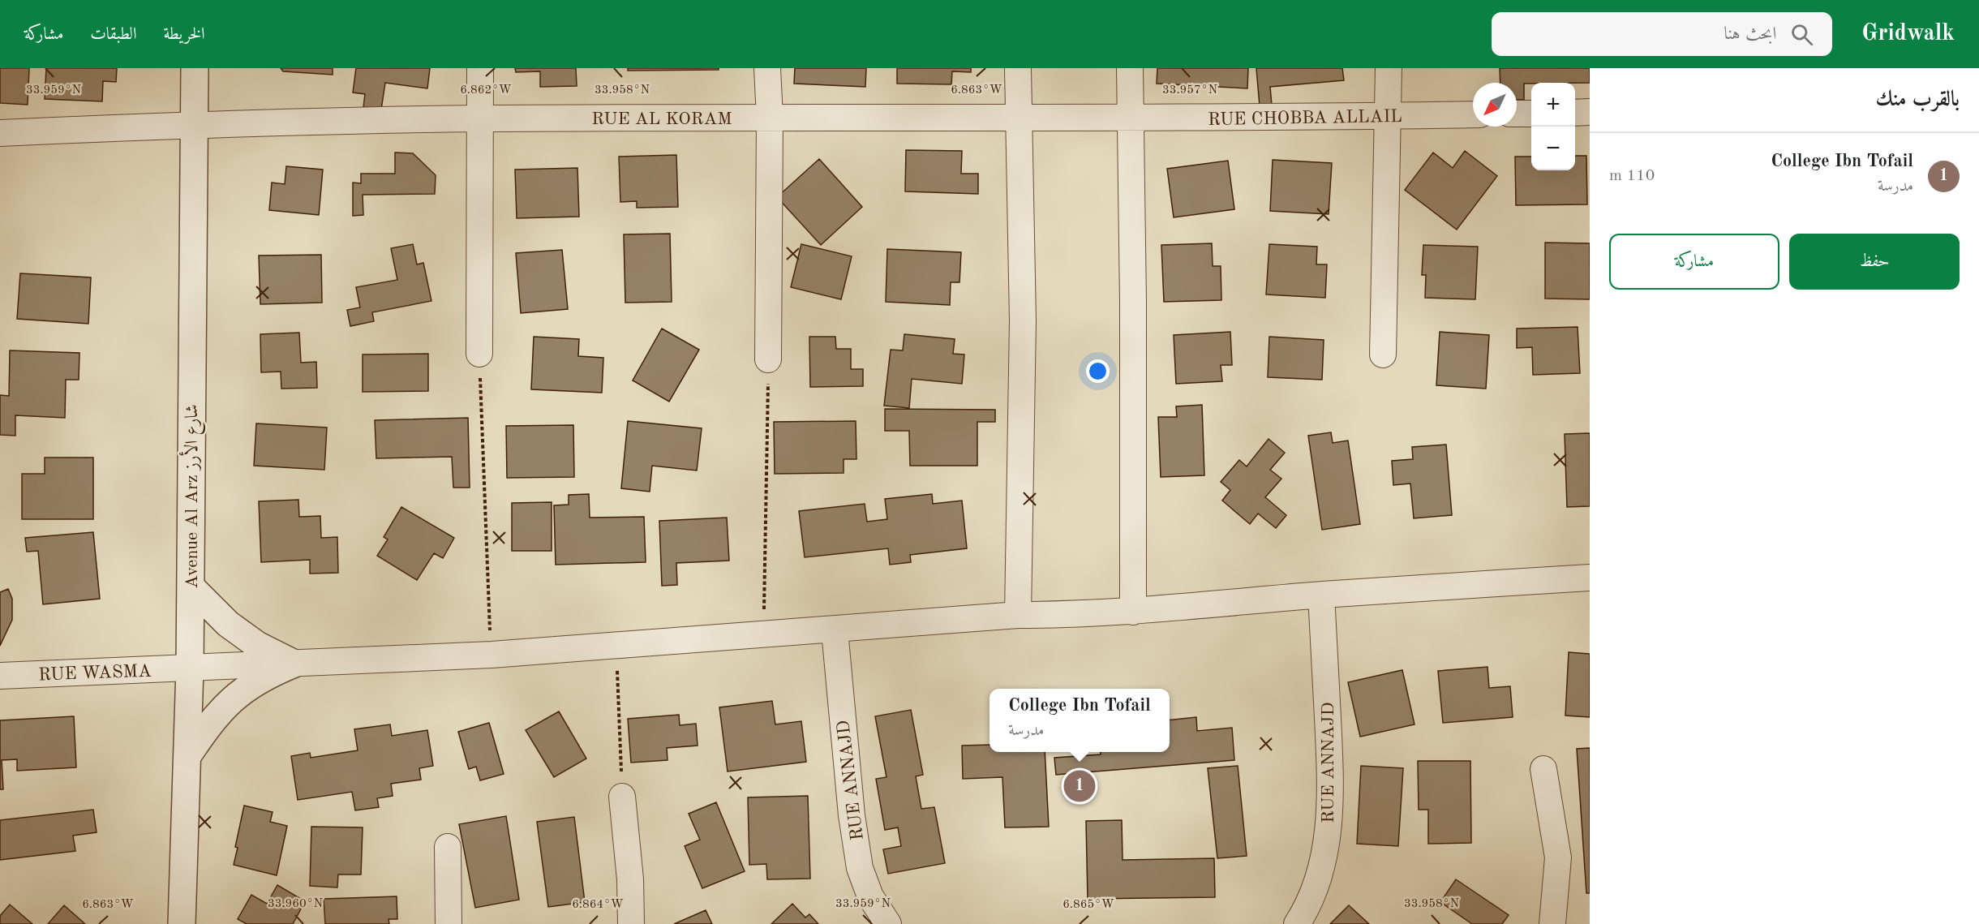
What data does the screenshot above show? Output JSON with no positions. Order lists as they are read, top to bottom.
{
  "streets": {
    "street": [
      "RUE CHOBBA ALLAIL",
      "RUE AL KORAM",
      "Avenue Al Arz شارع الأرز",
      "RUE WASMA",
      "RUE ANNAJD"
    ]
  },
  "crossings": [
    ["RUE CHOBBA ALLAIL", "RUE AL KORAM"],
    ["RUE AL KORAM", "Avenue Al Arz شارع الأرز"],
    ["Avenue Al Arz شارع الأرز", "RUE WASMA"],
    ["RUE WASMA", "RUE ANNAJD"]
  ],
  "north": "bottom left",
  "page": {
    "header": "Gridwalk",
    "search": "ابحث هنا",
    "nav": ["الخريطة", "الطبقات", "مشاركة"],
    "heading": "بالقرب منك",
    "map_buttons": ["+", "−"],
    "list": [
      {
        "mark": "1",
        "name": "College Ibn Tofail",
        "note": "مدرسة",
        "value": "110 m"
      }
    ],
    "buttons": ["حفظ", "مشاركة"],
    "popup": ["College Ibn Tofail", "مدرسة"],
    "pins": "1"
  },
  "coordinates": [
    "6.862°W",
    "6.863°W",
    "33.959°N",
    "33.958°N",
    "33.957°N",
    "33.960°N",
    "6.864°W",
    "6.865°W"
  ]
}
